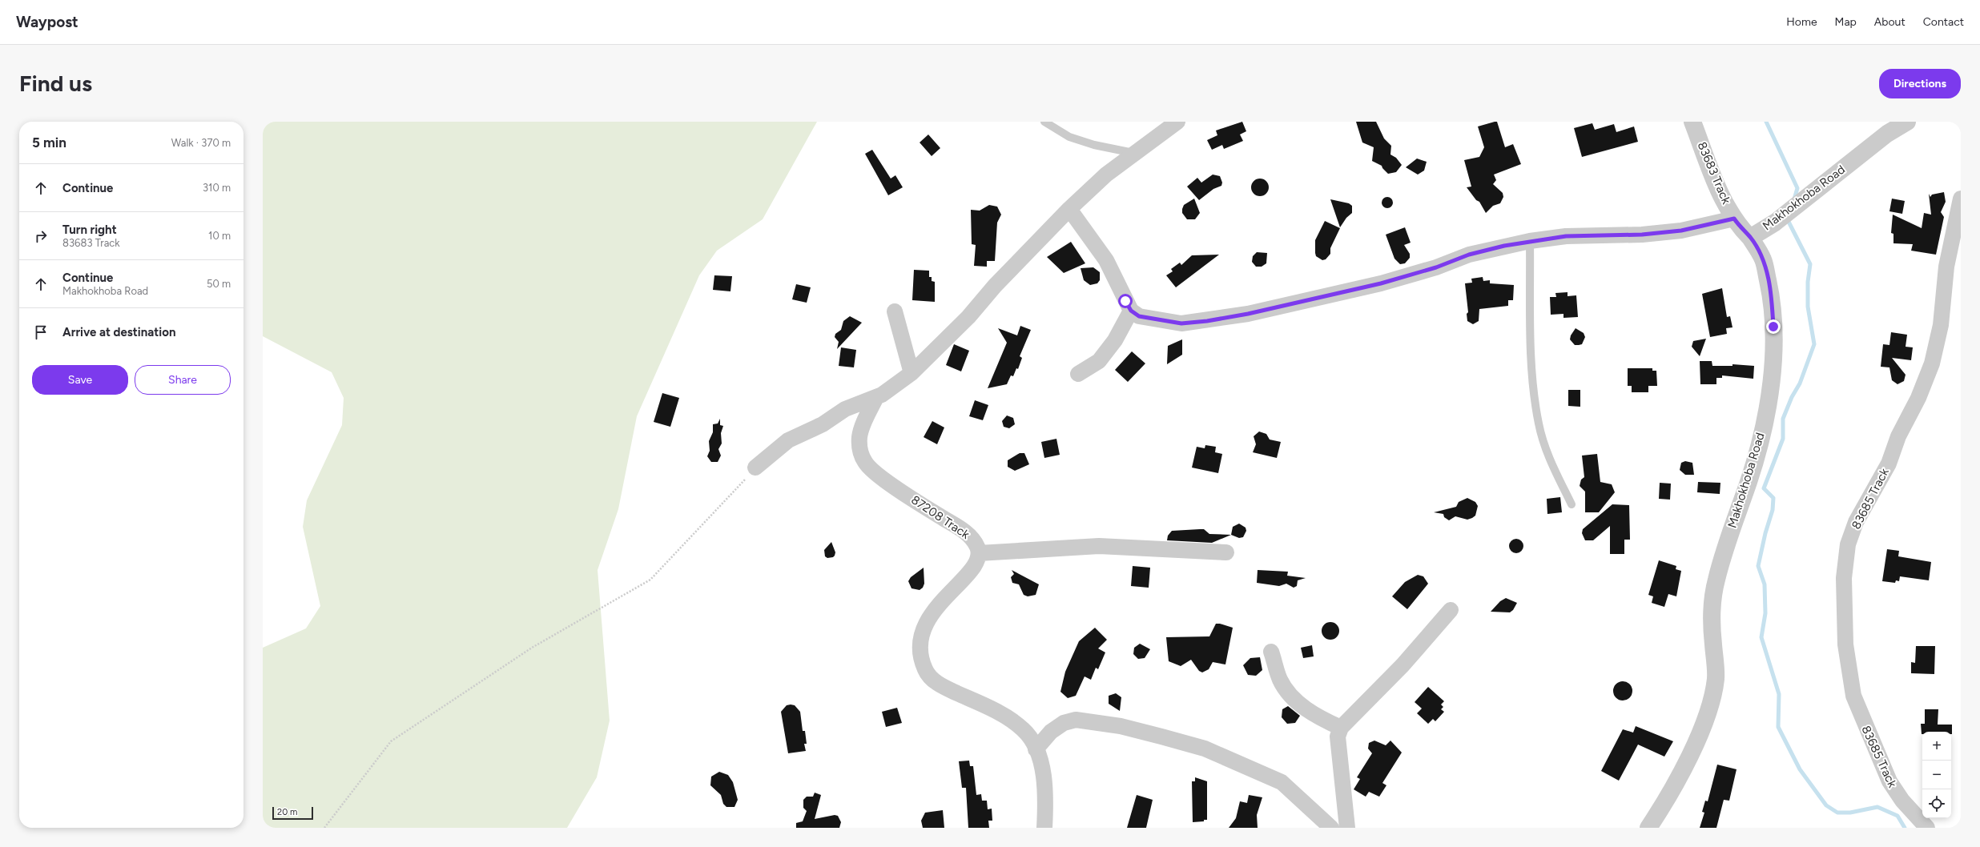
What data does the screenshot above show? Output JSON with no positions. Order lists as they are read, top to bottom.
{
  "streets": {
    "street": [
      "83683 Track",
      "Makhokhoba Road",
      "83685 Track",
      "87208 Track"
    ]
  },
  "crossings": [
    ["83683 Track", "Makhokhoba Road"]
  ],
  "scale_bar": "20 m",
  "page": {
    "header": "Waypost",
    "nav": [
      "Home",
      "Map",
      "About",
      "Contact"
    ],
    "buttons": [
      "Directions",
      ["Save", "Share"]
    ],
    "title": "Find us",
    "heading": ["5 min", "Walk · 370 m"],
    "list": [
      ["Continue", "310 m"],
      ["Turn right", "83683 Track", "10 m"],
      ["Continue", "Makhokhoba Road", "50 m"],
      "Arrive at destination"
    ],
    "map_buttons": ["+", "−"],
    "scale": "20 m"
  }
}
